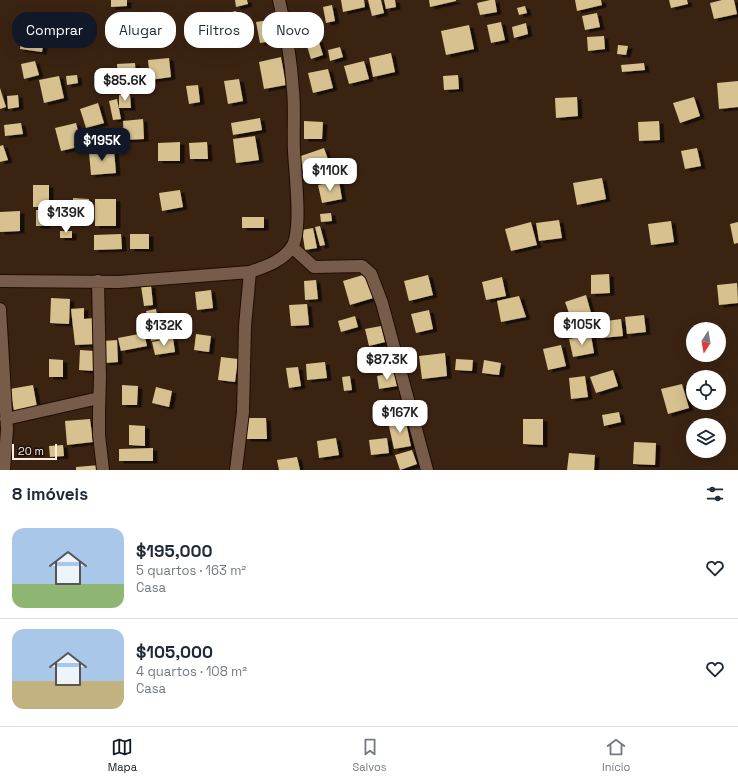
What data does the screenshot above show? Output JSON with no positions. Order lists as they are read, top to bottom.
{
  "scale_bar": "20 m",
  "north": "bottom",
  "page": {
    "chip": [
      "Comprar",
      "Alugar",
      "Filtros",
      "Novo"
    ],
    "price": [
      "$85.6K",
      "$195K",
      "$110K",
      "$139K",
      "$105K",
      "$132K",
      "$87.3K",
      "$167K"
    ],
    "scale": "20 m",
    "heading": "8 imóveis",
    "list": [
      {
        "name": "$195,000",
        "note": "5 quartos · 163 m² · Casa"
      },
      {
        "name": "$105,000",
        "note": "4 quartos · 108 m² · Casa"
      }
    ],
    "tabs": ["Mapa", "Salvos", "Início"]
  }
}
